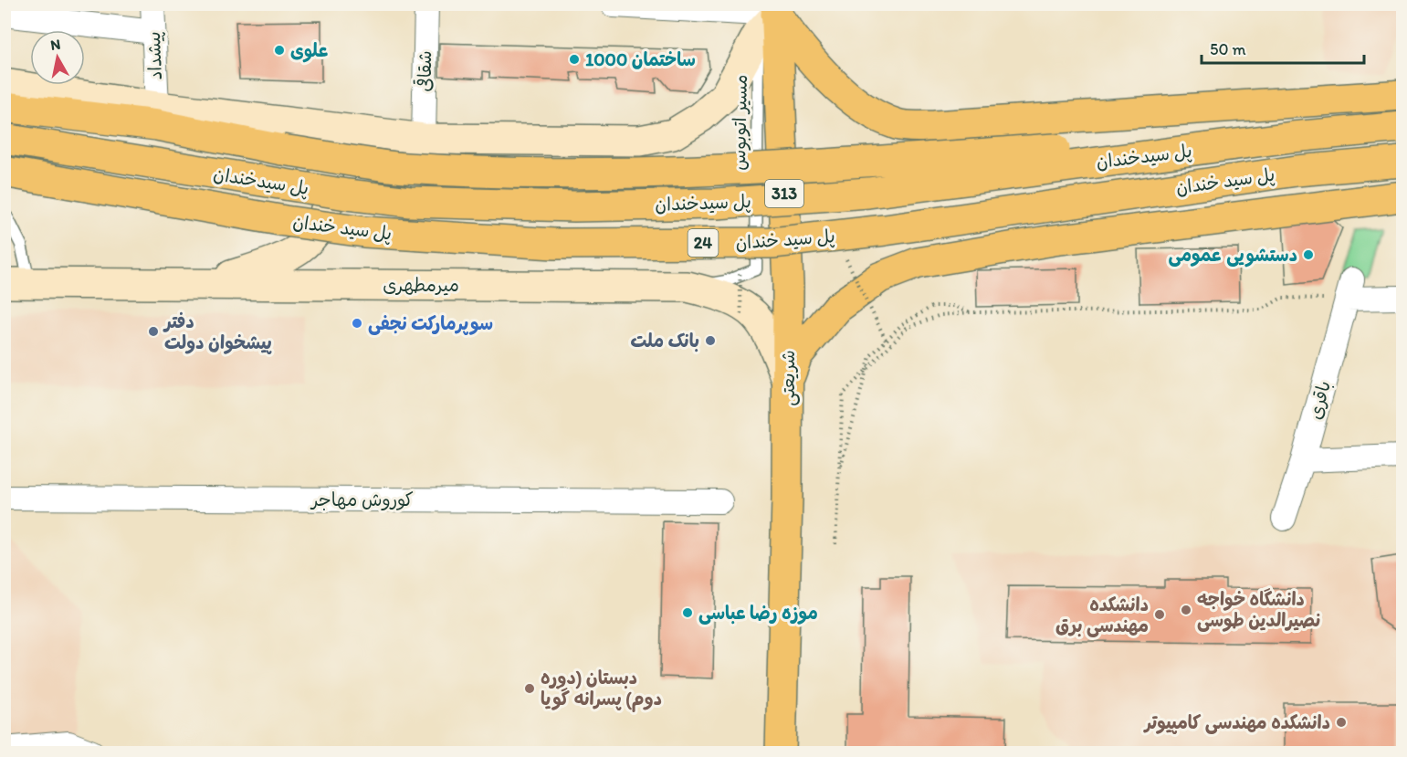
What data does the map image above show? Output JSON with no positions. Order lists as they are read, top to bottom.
{
  "streets": {
    "main road": [
      "پل سیدخندان",
      "پل سید خندان",
      "313",
      "24",
      "میرمطهری",
      "شریعتی"
    ],
    "street": [
      "پیشداد",
      "شقاقی",
      "باقری",
      "کوروش مهاجر"
    ],
    "lane": ["مسیر اتوبوس"]
  },
  "crossings": [
    ["مسیر اتوبوس", "میرمطهری"],
    ["مسیر اتوبوس", "شریعتی"],
    ["میرمطهری", "شریعتی"]
  ],
  "places": [
    "علوی",
    "ساختمان 1000",
    "دستشویی عمومی",
    "سوپرمارکت نجفی",
    "دفتر پیشخوان دولت",
    "بانک ملت",
    "دانشگاه خواجه نصیرالدین طوسی",
    "موزه رضا عباسی",
    "دانشکده مهندسی برق",
    "دبستان (دوره دوم) پسرانه گویا",
    "دانشکده مهندسی کامپیوتر"
  ],
  "scale_bar": "50 m",
  "north": "top"
}
